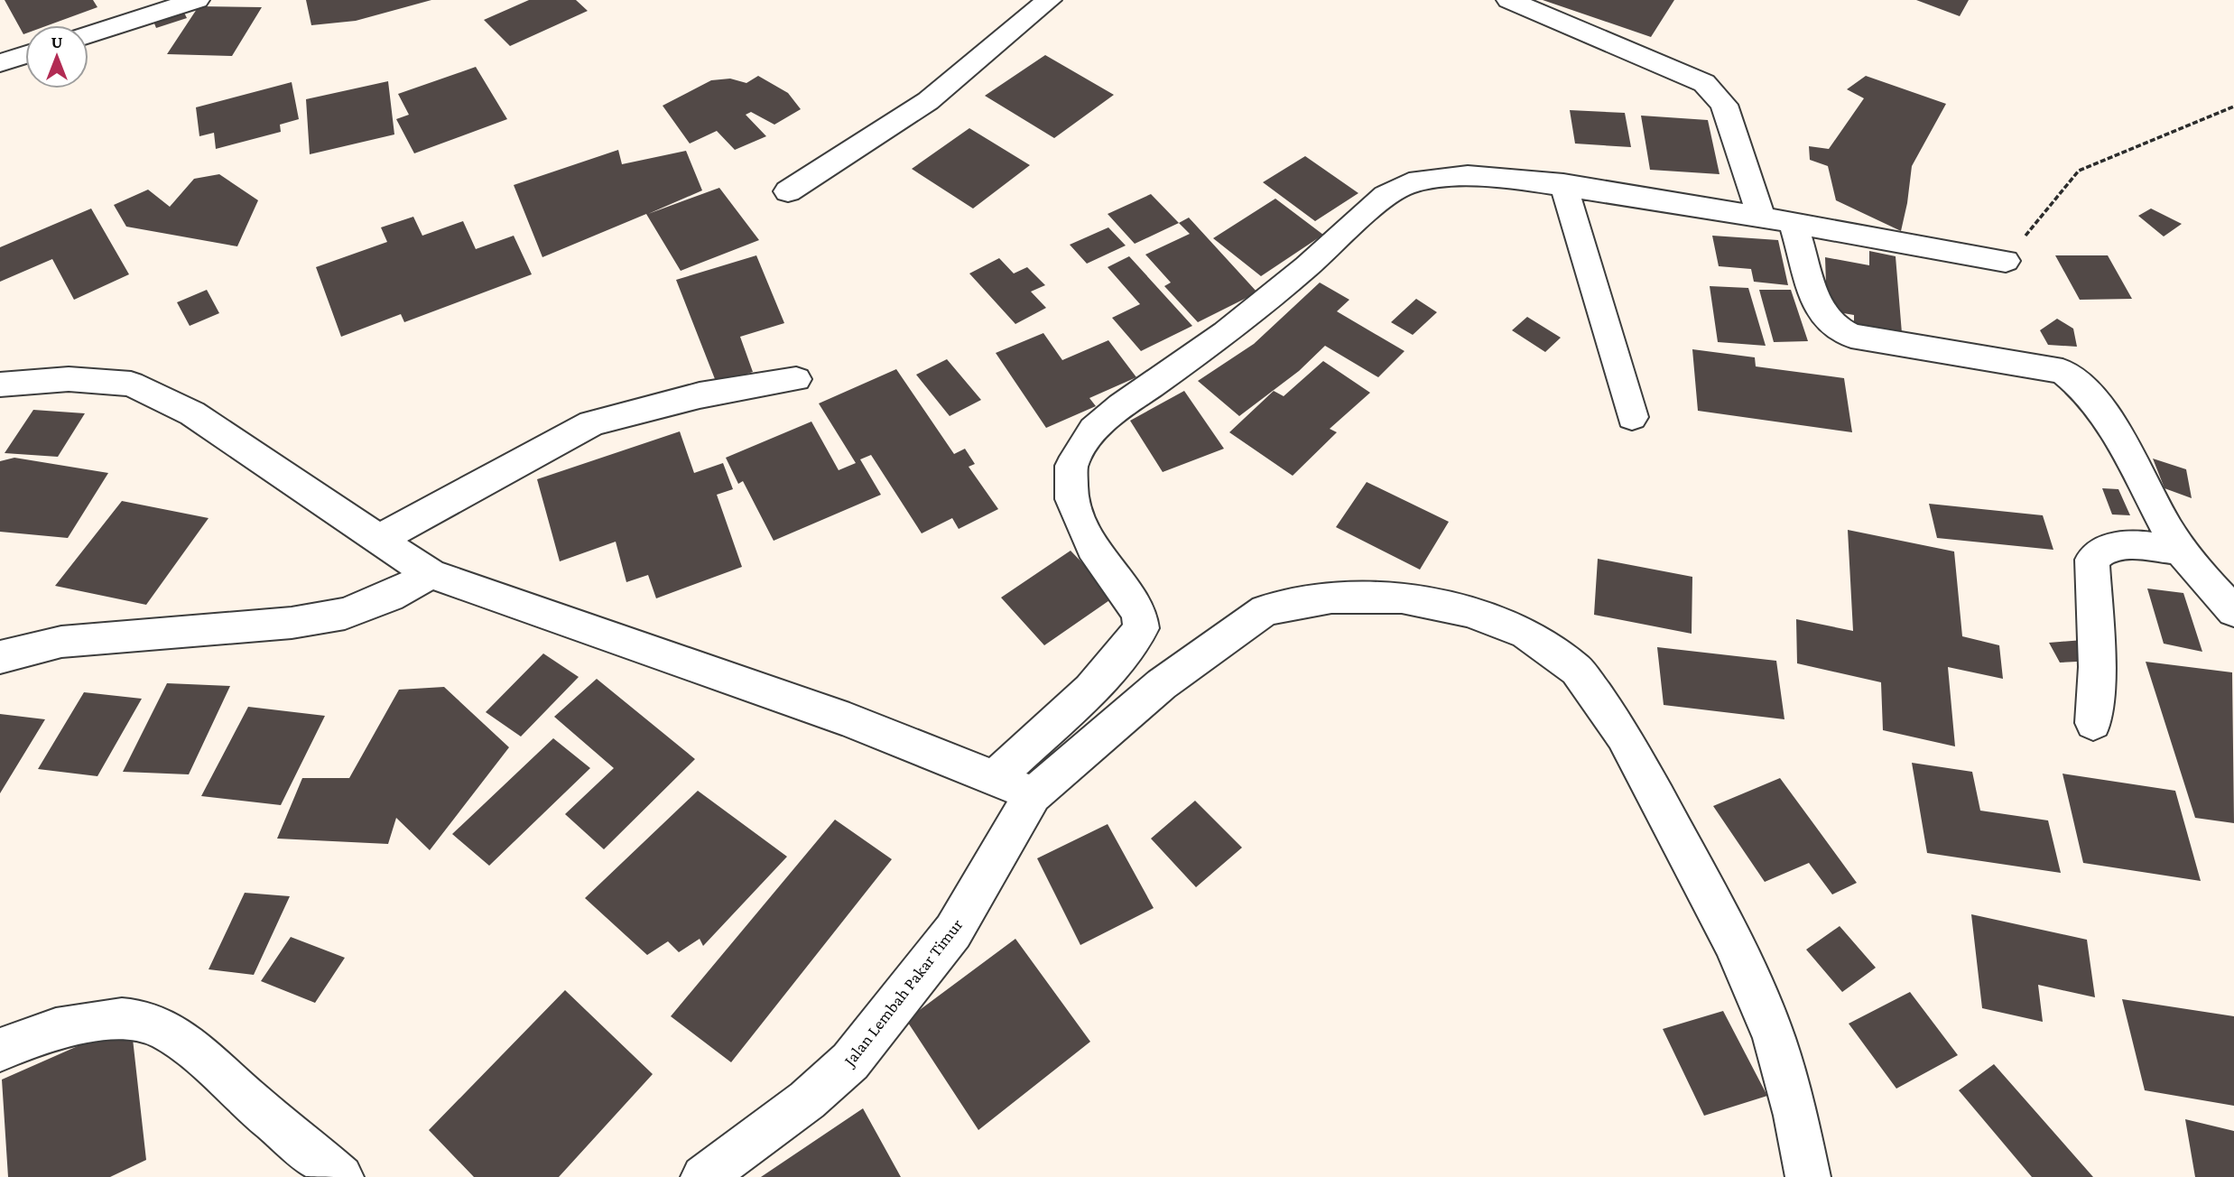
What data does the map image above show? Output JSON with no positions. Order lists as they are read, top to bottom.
{
  "streets": {
    "street": ["Jalan Lembah Pakar Timur"]
  },
  "north": "top"
}
